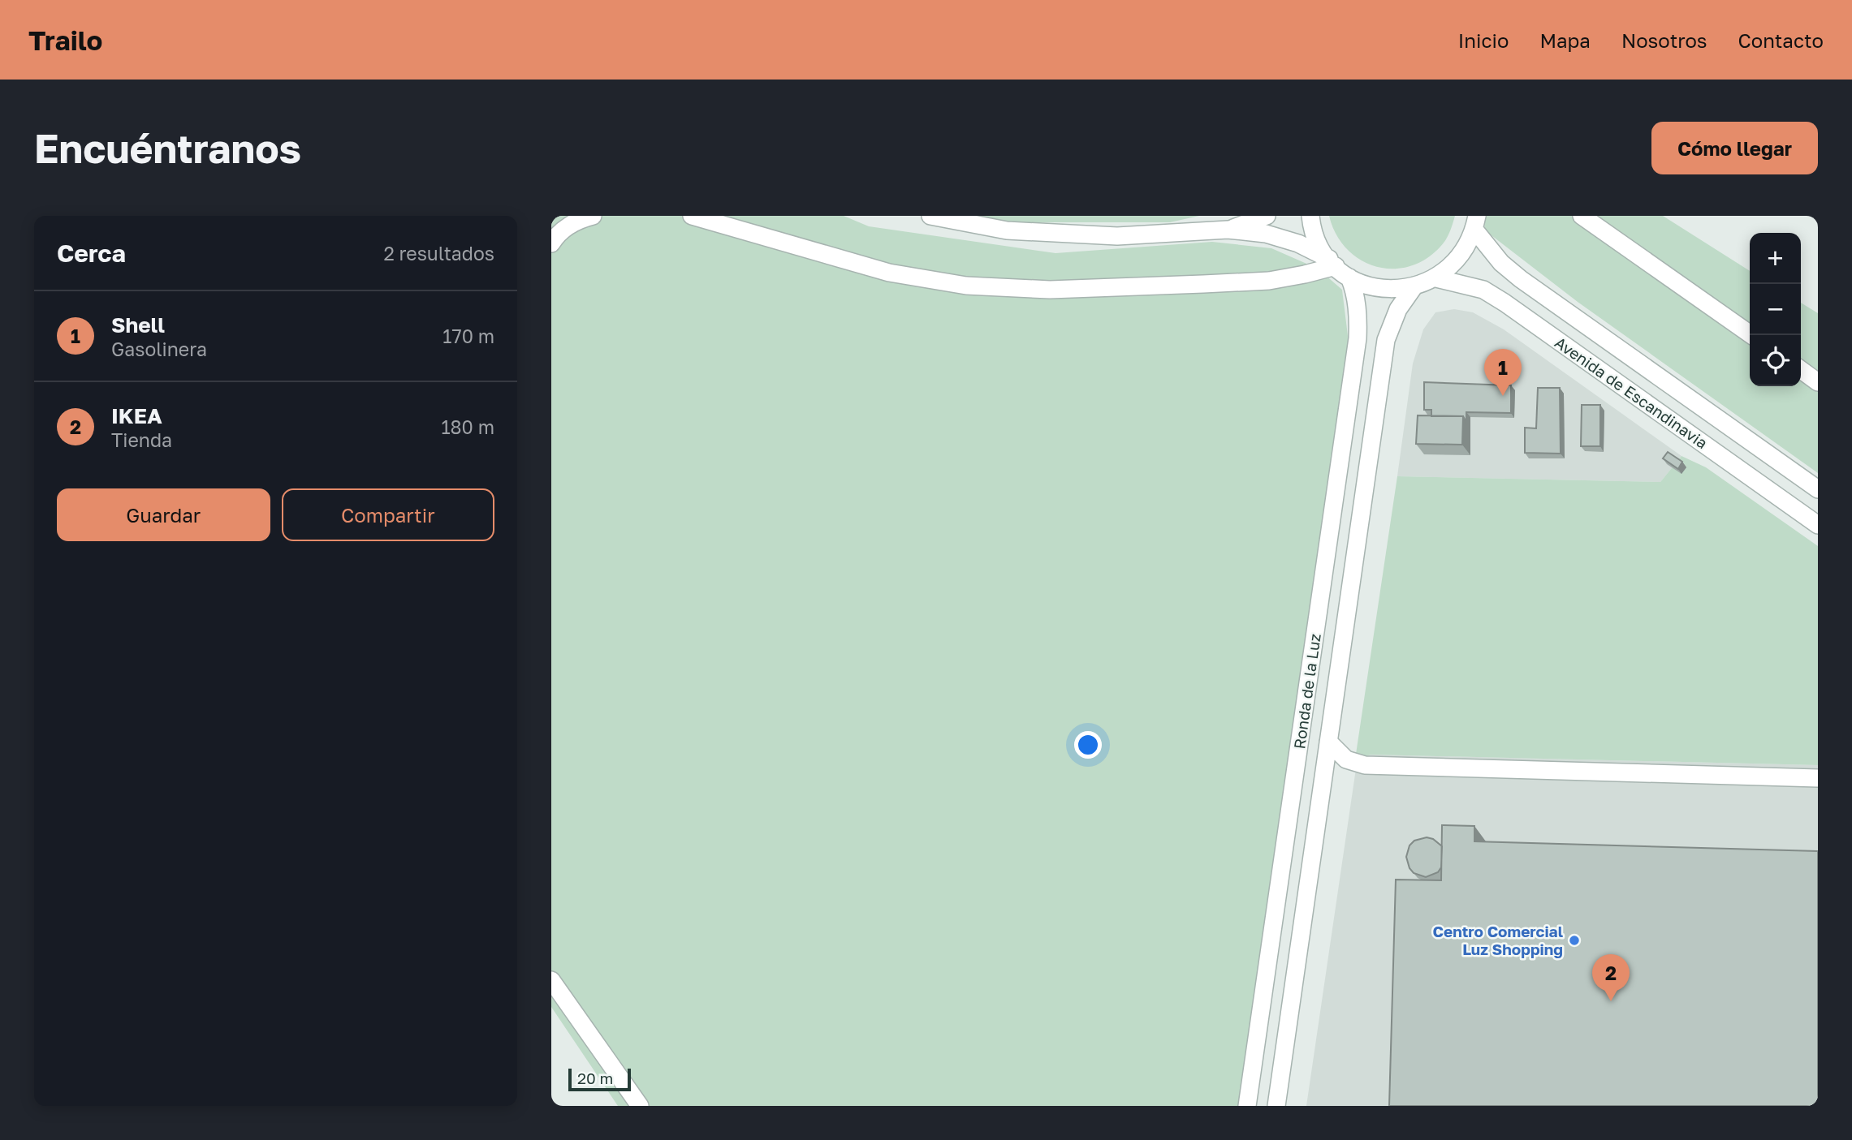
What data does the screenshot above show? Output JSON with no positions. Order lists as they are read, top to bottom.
{
  "streets": {
    "street": ["Avenida de Escandinavia", "Ronda de la Luz"]
  },
  "places": ["Centro Comercial Luz Shopping"],
  "scale_bar": "20 m",
  "page": {
    "header": "Trailo",
    "nav": [
      "Inicio",
      "Mapa",
      "Nosotros",
      "Contacto"
    ],
    "buttons": [
      "Cómo llegar",
      ["Guardar", "Compartir"]
    ],
    "title": "Encuéntranos",
    "heading": ["Cerca", "2 resultados"],
    "map_buttons": ["+", "−"],
    "list": [
      {
        "mark": "1",
        "name": "Shell",
        "note": "Gasolinera",
        "value": "170 m"
      },
      {
        "mark": "2",
        "name": "IKEA",
        "note": "Tienda",
        "value": "180 m"
      }
    ],
    "pins": ["1", "2"],
    "scale": "20 m"
  }
}
